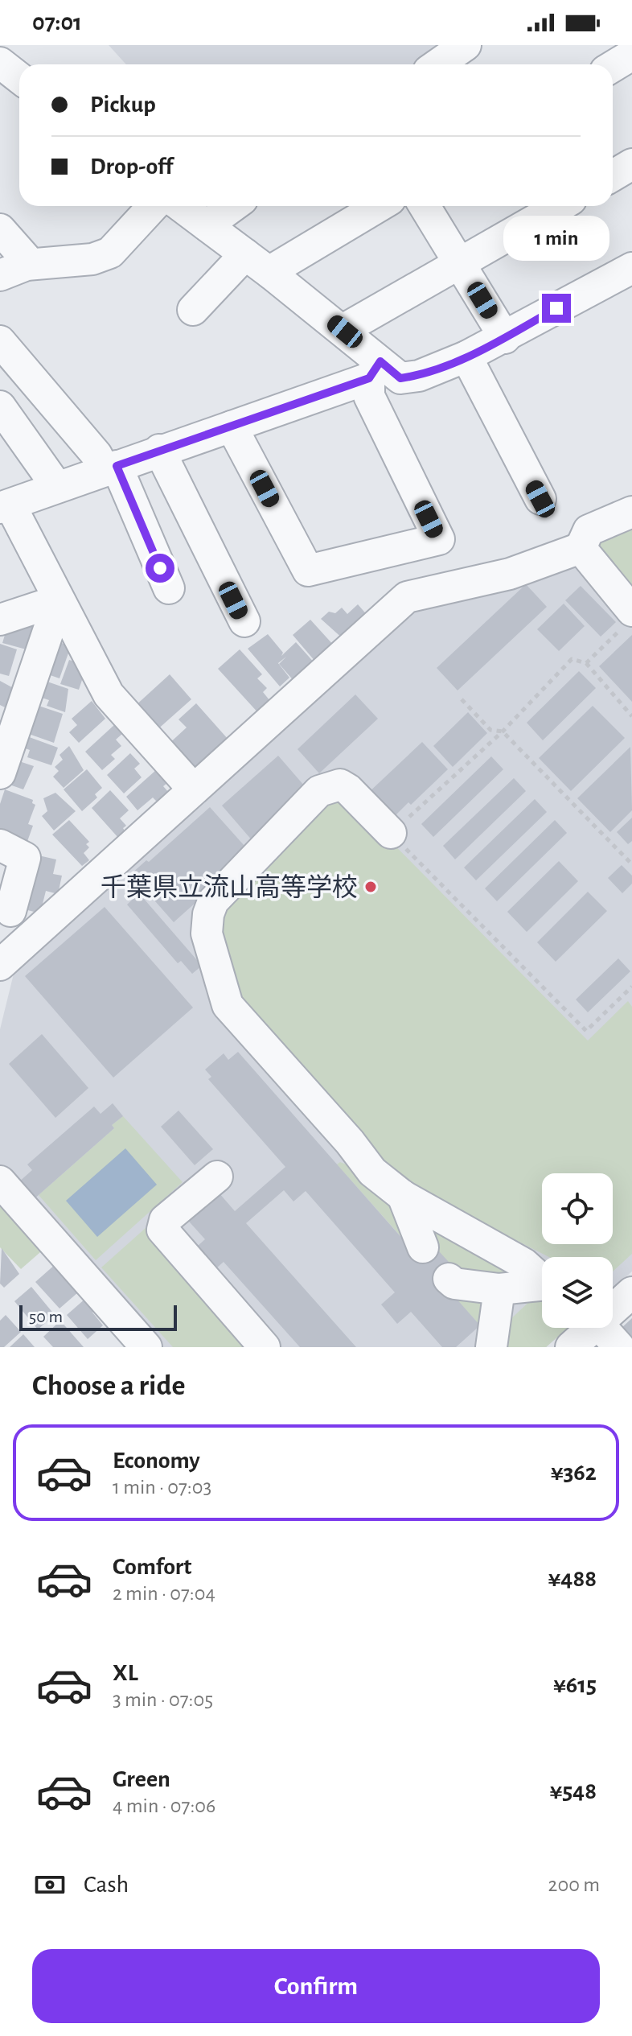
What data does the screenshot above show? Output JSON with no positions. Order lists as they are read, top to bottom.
{
  "places": ["千葉県立流山高等学校"],
  "scale_bar": "50 m",
  "page": {
    "status": "07:01",
    "banner": ["Pickup", "Drop-off"],
    "bubble": "1 min",
    "scale": "50 m",
    "heading": "Choose a ride",
    "list": [
      {
        "name": "Economy",
        "note": "1 min · 07:03",
        "value": "¥362"
      },
      {
        "name": "Comfort",
        "note": "2 min · 07:04",
        "value": "¥488"
      },
      {
        "name": "XL",
        "note": "3 min · 07:05",
        "value": "¥615"
      },
      {
        "name": "Green",
        "note": "4 min · 07:06",
        "value": "¥548"
      }
    ],
    "pay": ["Cash", "200 m"],
    "buttons": "Confirm"
  }
}
